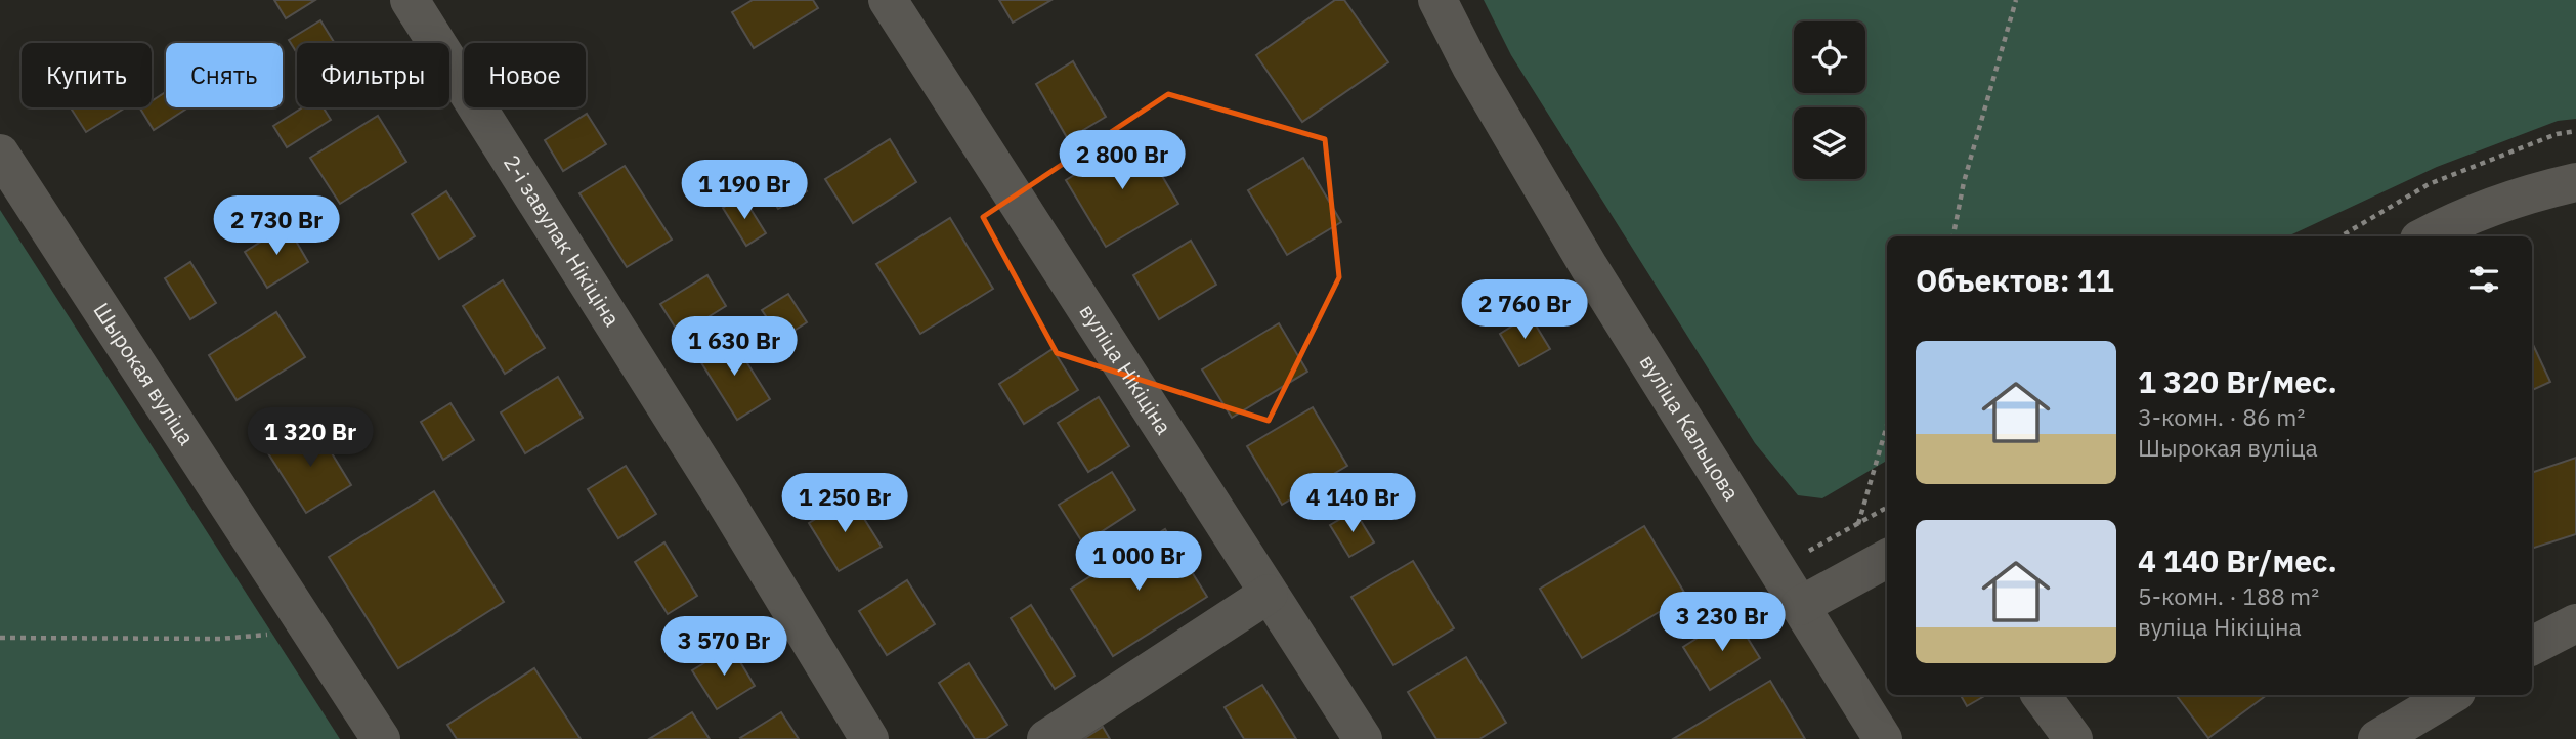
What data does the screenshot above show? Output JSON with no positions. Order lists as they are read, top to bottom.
{
  "streets": {
    "street": [
      "2-і завулак Нікіціна",
      "вуліца Нікіціна",
      "Шырокая вуліца",
      "вуліца Кальцова"
    ]
  },
  "page": {
    "chip": [
      "Купить",
      "Снять",
      "Фильтры",
      "Новое"
    ],
    "price": [
      "2 800 Br",
      "1 190 Br",
      "2 730 Br",
      "2 760 Br",
      "1 630 Br",
      "1 320 Br",
      "1 250 Br",
      "4 140 Br",
      "1 000 Br",
      "3 230 Br",
      "3 570 Br"
    ],
    "heading": "Объектов: 11",
    "list": [
      {
        "name": "1 320 Br/мес.",
        "note": "3-комн. · 86 m² · Шырокая вуліца"
      },
      {
        "name": "4 140 Br/мес.",
        "note": "5-комн. · 188 m² · вуліца Нікіціна"
      }
    ]
  }
}
